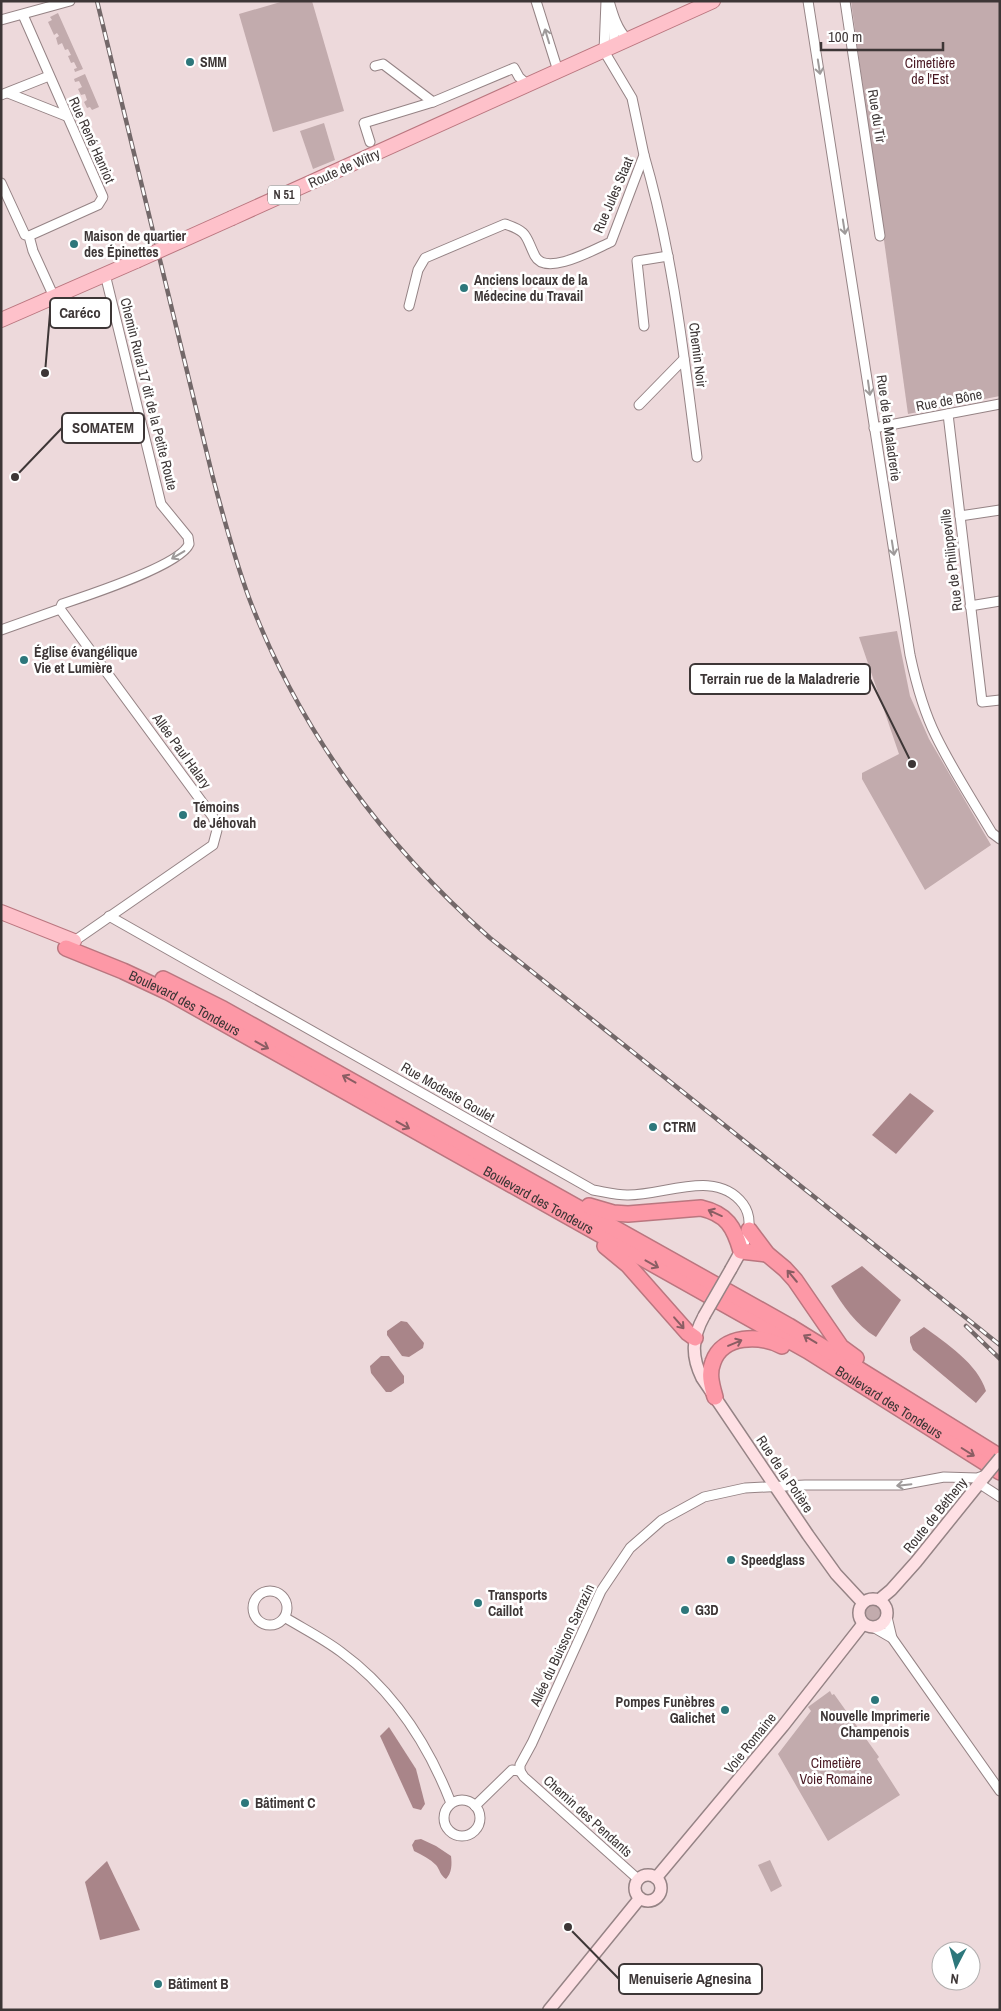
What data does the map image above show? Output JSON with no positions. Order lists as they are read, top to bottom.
{
  "streets": {
    "highway": ["Boulevard des Tondeurs"],
    "main road": [
      "Route de Witry",
      "N 51",
      "Rue de la Potière",
      "Route de Bétheny",
      "Voie Romaine"
    ],
    "street": [
      "Rue du Tir",
      "Rue René Hanriot",
      "Rue Jules Staat",
      "Chemin Noir",
      "Chemin Rural 17 dit de la Petite Route",
      "Rue de Bône",
      "Rue de la Maladrerie",
      "Rue de Philippeville",
      "Allée Paul Halary",
      "Rue Modeste Goulet",
      "Allée du Buisson Sarrazin",
      "Chemin des Pendants"
    ]
  },
  "crossings": [
    ["Route de Witry", "N 51"],
    ["Route de Witry", "Rue Jules Staat"],
    ["Route de Witry", "Chemin Rural 17 dit de la Petite Route"],
    ["Rue Jules Staat", "Chemin Noir"],
    ["Chemin Rural 17 dit de la Petite Route", "Allée Paul Halary"],
    ["Rue de Bône", "Rue de la Maladrerie"],
    ["Rue de Bône", "Rue de Philippeville"],
    ["Allée Paul Halary", "Boulevard des Tondeurs"],
    ["Allée Paul Halary", "Rue Modeste Goulet"],
    ["Boulevard des Tondeurs", "Route de Bétheny"],
    ["Boulevard des Tondeurs", "Allée du Buisson Sarrazin"],
    ["Rue de la Potière", "Route de Bétheny"],
    ["Rue de la Potière", "Allée du Buisson Sarrazin"],
    ["Rue de la Potière", "Voie Romaine"],
    ["Route de Bétheny", "Allée du Buisson Sarrazin"],
    ["Route de Bétheny", "Voie Romaine"],
    ["Allée du Buisson Sarrazin", "Chemin des Pendants"],
    ["Voie Romaine", "Chemin des Pendants"]
  ],
  "one_way": ["Rue de la Maladrerie"],
  "parks": ["Cimetière de l'Est", "Cimetière Voie Romaine"],
  "places": [
    "SMM",
    "Maison de quartier des Épinettes",
    "Anciens locaux de la Médecine du Travail",
    "Caréco",
    "SOMATEM",
    "Église évangélique Vie et Lumière",
    "Terrain rue de la Maladrerie",
    "Témoins de Jéhovah",
    "CTRM",
    "Speedglass",
    "Transports Caillot",
    "G3D",
    "Nouvelle Imprimerie Champenois",
    "Pompes Funèbres Galichet",
    "Bâtiment C",
    "Menuiserie Agnesina",
    "Bâtiment B"
  ],
  "scale_bar": "100 m",
  "north": "bottom"
}
